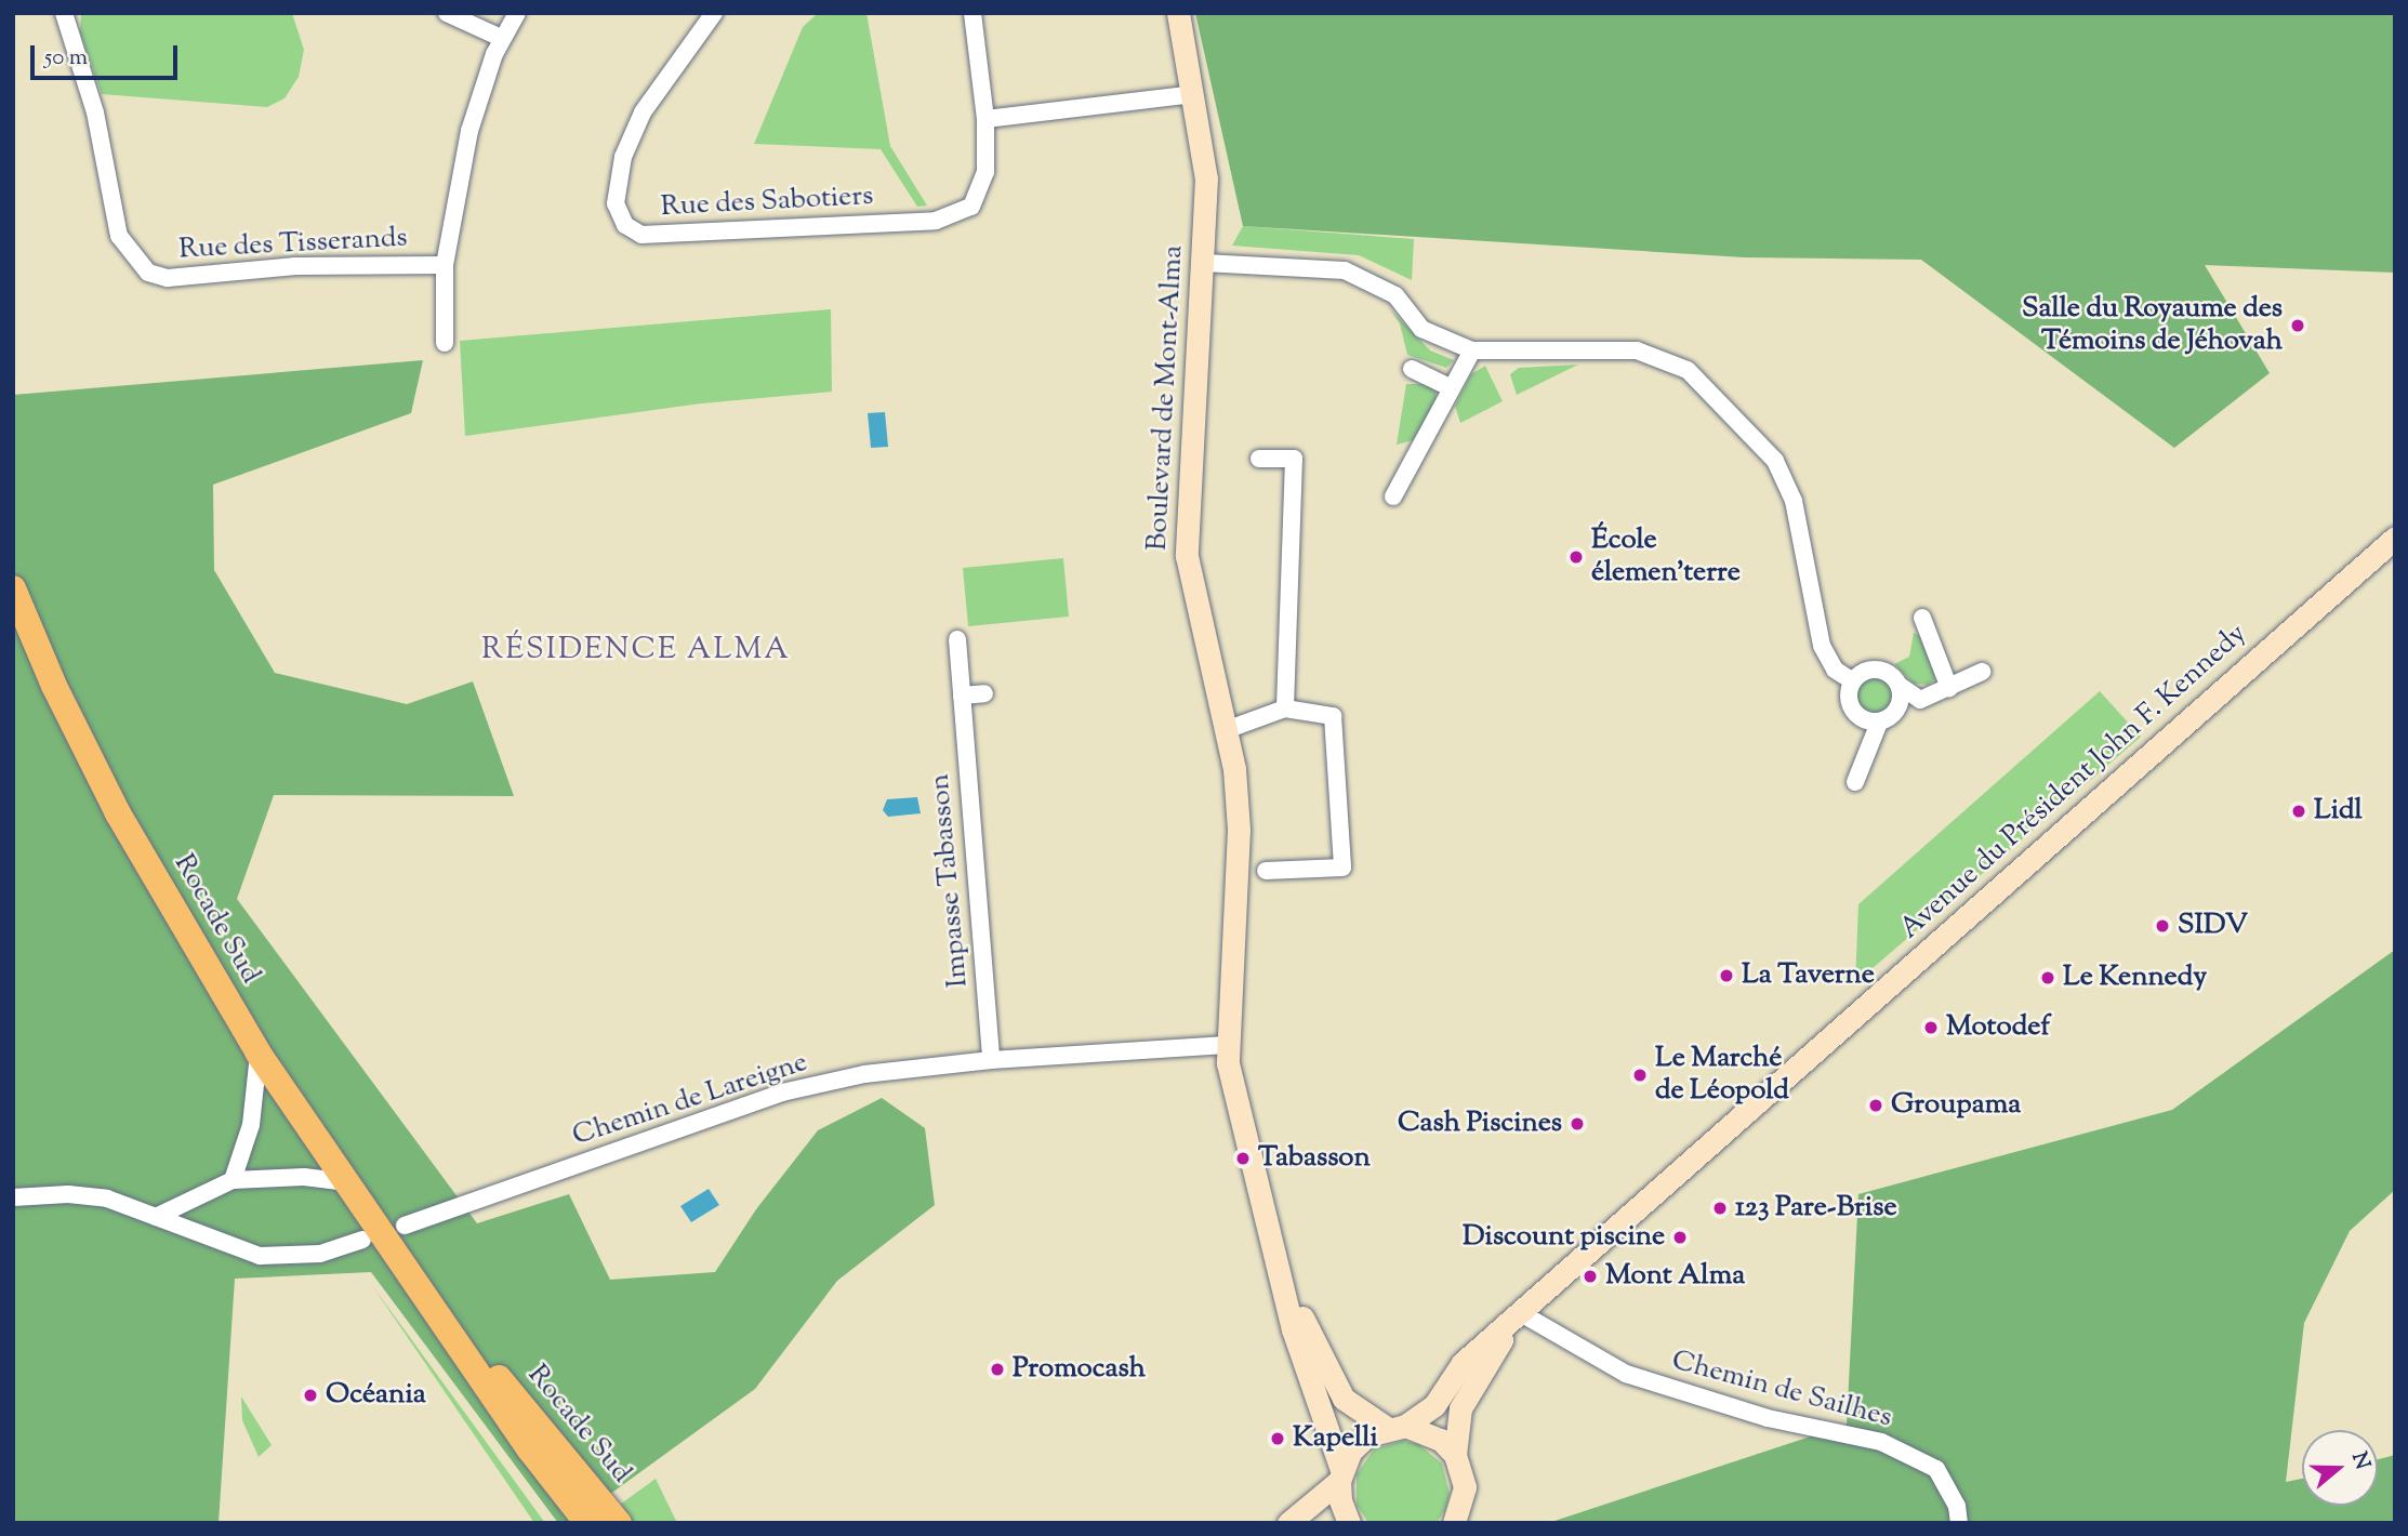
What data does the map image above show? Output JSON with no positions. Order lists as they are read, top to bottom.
{
  "streets": {
    "main road": ["Boulevard de Mont-Alma", "Avenue du Président John F. Kennedy", "Rocade Sud"],
    "street": [
      "Rue des Sabotiers",
      "Rue des Tisserands",
      "Impasse Tabasson",
      "Chemin de Lareigne",
      "Chemin de Sailhes"
    ]
  },
  "crossings": [
    ["Boulevard de Mont-Alma", "Avenue du Président John F. Kennedy"],
    ["Boulevard de Mont-Alma", "Chemin de Lareigne"],
    ["Avenue du Président John F. Kennedy", "Chemin de Sailhes"],
    ["Impasse Tabasson", "Chemin de Lareigne"]
  ],
  "districts": ["RÉSIDENCE ALMA"],
  "places": [
    "Salle du Royaume des Témoins de Jéhovah",
    "École élemen'terre",
    "Lidl",
    "SIDV",
    "La Taverne",
    "Le Kennedy",
    "Motodef",
    "Le Marché de Léopold",
    "Groupama",
    "Cash Piscines",
    "Tabasson",
    "123 Pare-Brise",
    "Discount piscine",
    "Mont Alma",
    "Promocash",
    "Océania",
    "Kapelli"
  ],
  "scale_bar": "50 m",
  "north": "right"
}
